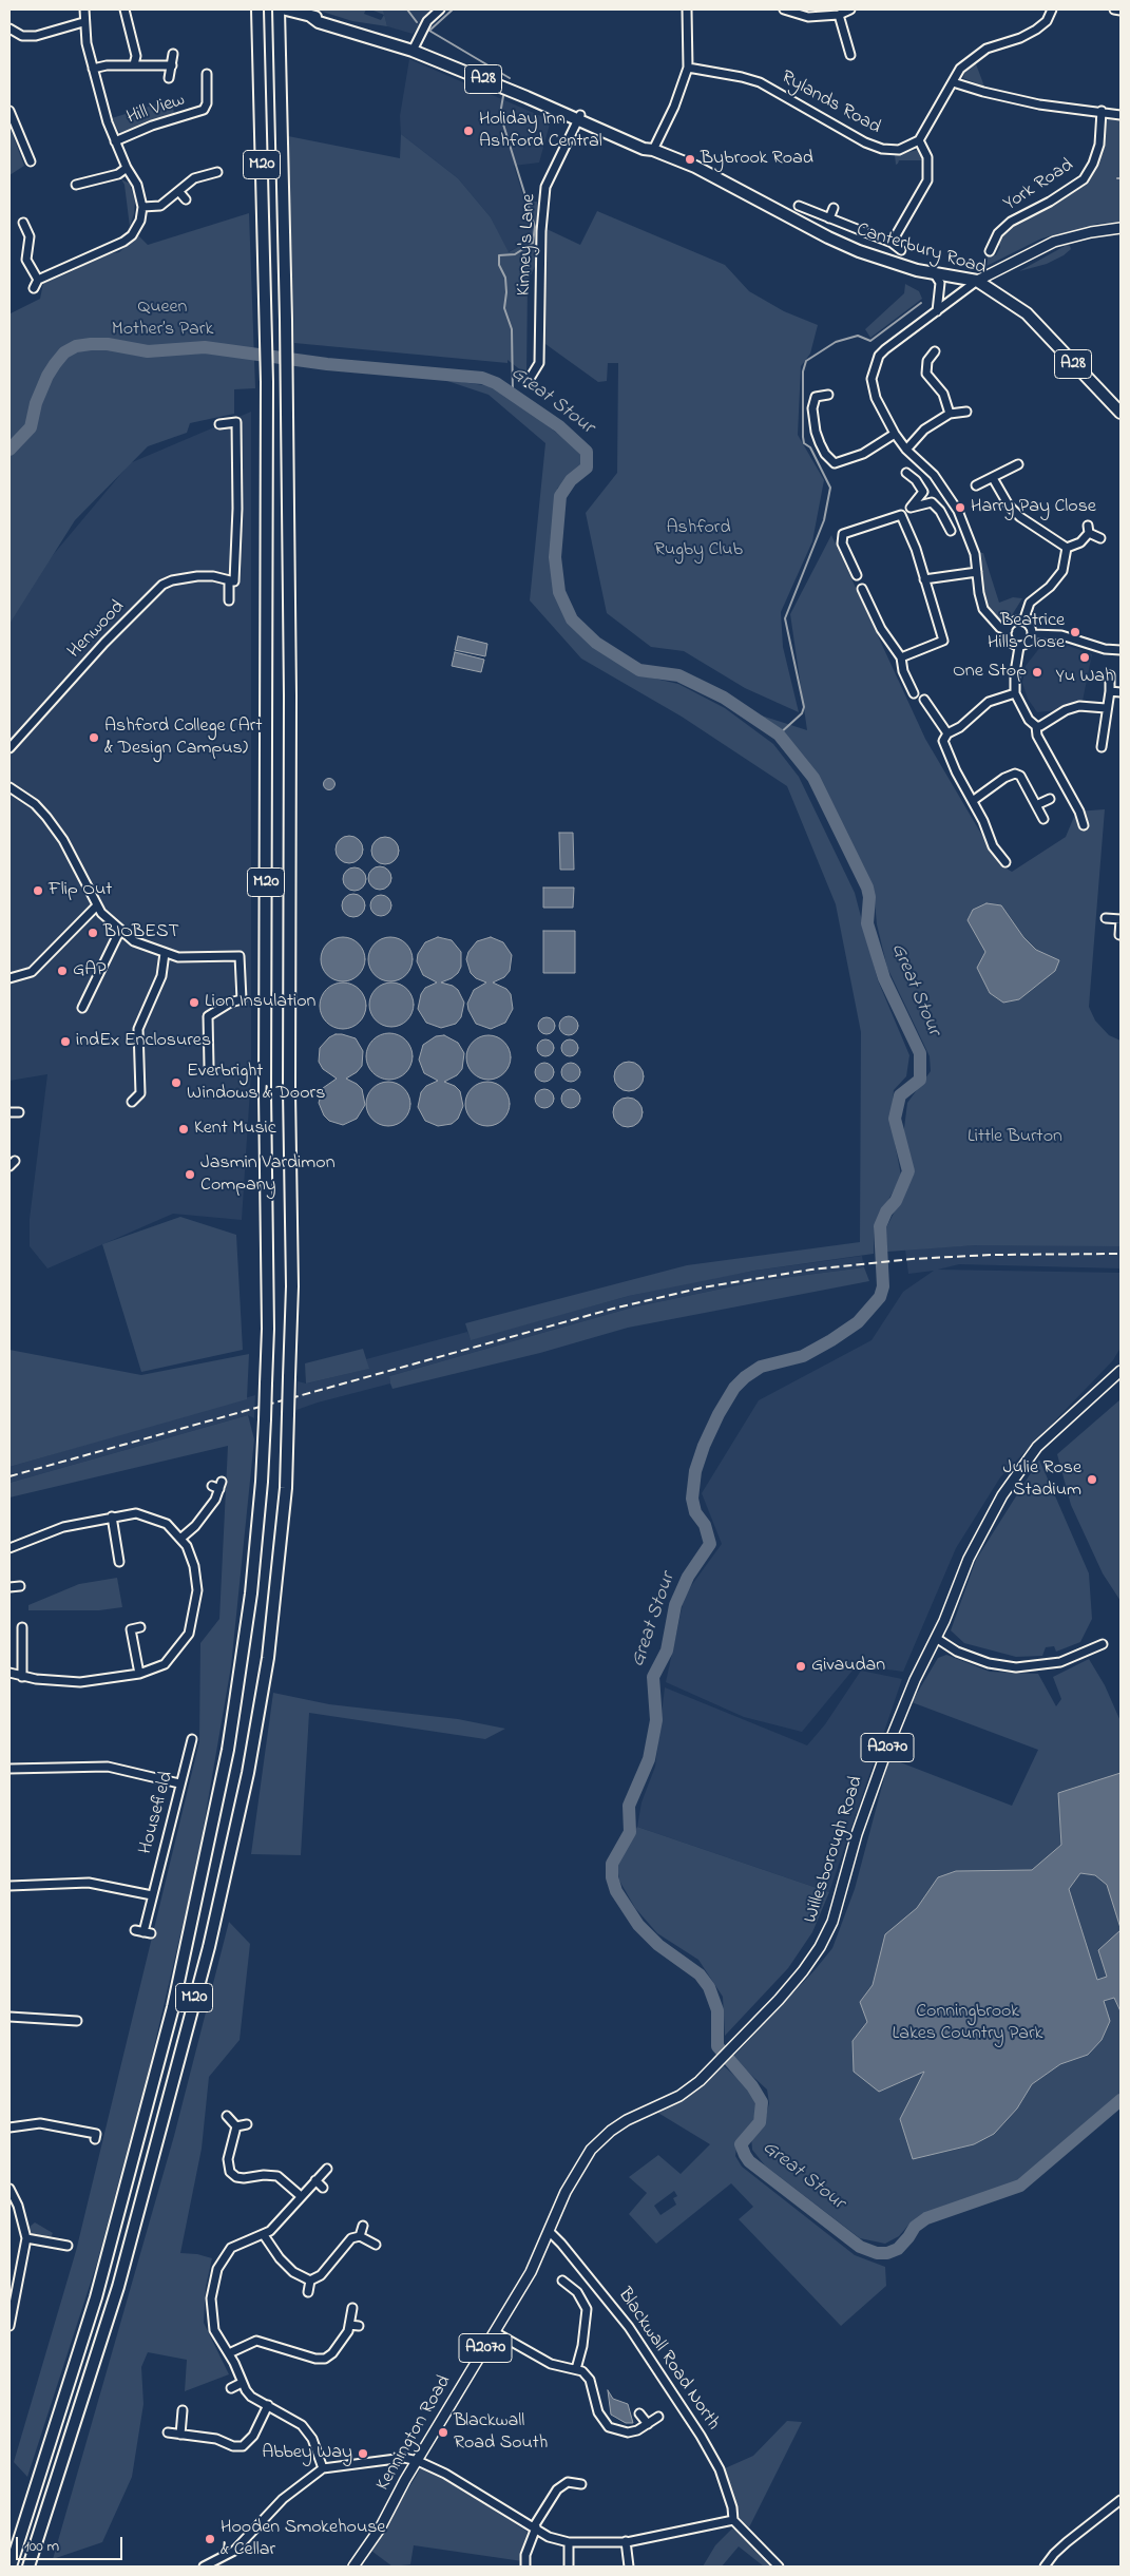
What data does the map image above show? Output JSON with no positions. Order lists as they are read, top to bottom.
{
  "streets": {
    "highway": ["A28", "M20", "Canterbury Road"],
    "main road": ["A2070", "Willesborough Road", "Kennington Road"],
    "street": [
      "Rylands Road",
      "Hill View",
      "York Road",
      "Kinney's Lane",
      "Henwood",
      "Housefield",
      "Blackwall Road North"
    ]
  },
  "crossings": [
    ["Kinney's Lane", "Canterbury Road"],
    ["Willesborough Road", "Blackwall Road North"],
    ["Willesborough Road", "Kennington Road"],
    ["Blackwall Road North", "Kennington Road"]
  ],
  "water": ["Great Stour"],
  "parks": [
    "Queen Mother’s Park",
    "Ashford Rugby Club",
    "Little Burton",
    "Conningbrook Lakes Country Park"
  ],
  "places": [
    "Holiday Inn Ashford Central",
    "Bybrook Road",
    "Harry Pay Close",
    "Beatrice Hills Close",
    "Yu Wah",
    "One Stop",
    "Ashford College (Art & Design Campus)",
    "Flip Out",
    "BIOBEST",
    "GAP",
    "Lion Insulation",
    "indEx Enclosures",
    "Everbright Windows & Doors",
    "Kent Music",
    "Jasmin Vardimon Company",
    "Julie Rose Stadium",
    "Givaudan",
    "Blackwall Road South",
    "Abbey Way",
    "Hooden Smokehouse & Cellar"
  ],
  "scale_bar": "100 m"
}
